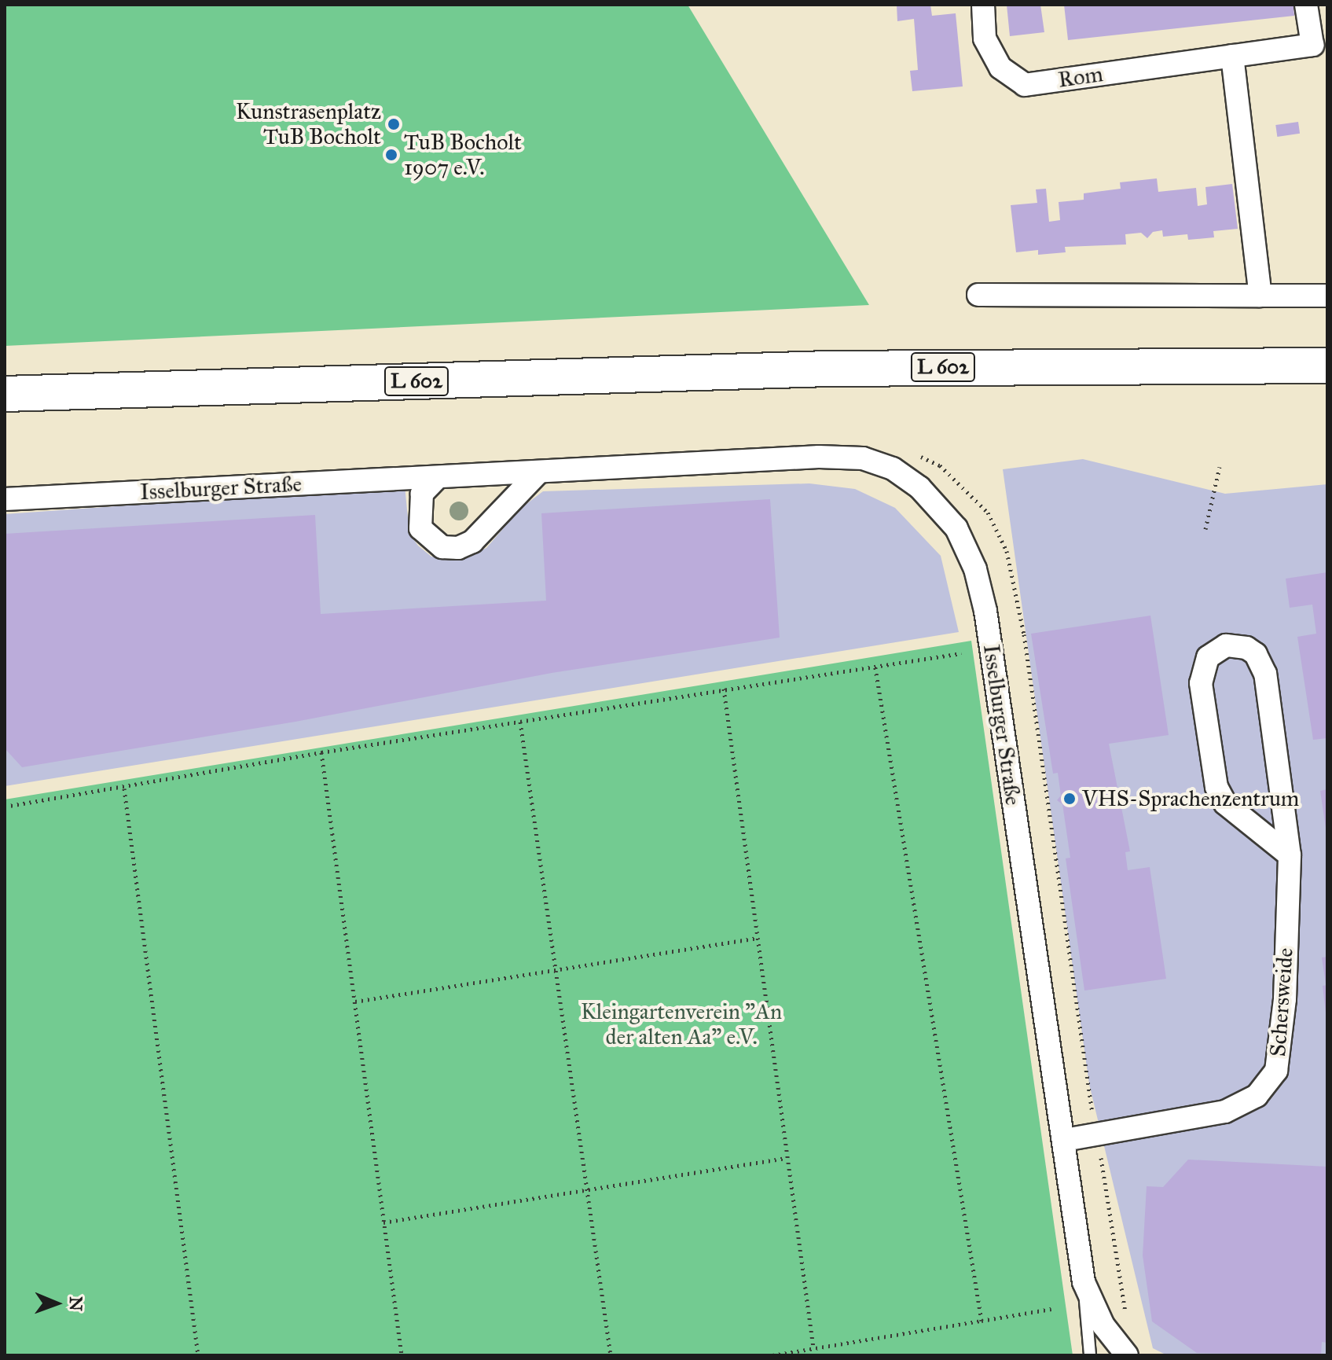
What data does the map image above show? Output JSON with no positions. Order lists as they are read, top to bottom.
{
  "streets": {
    "main road": ["L 602"],
    "street": ["Rom", "Isselburger Straße", "Schersweide"]
  },
  "crossings": [
    ["Isselburger Straße", "Schersweide"]
  ],
  "parks": ["Kleingartenverein \"An der alten Aa\" e.V."],
  "places": ["Kunstrasenplatz TuB Bocholt", "TuB Bocholt 1907 e.V.", "VHS-Sprachenzentrum"],
  "north": "right"
}
